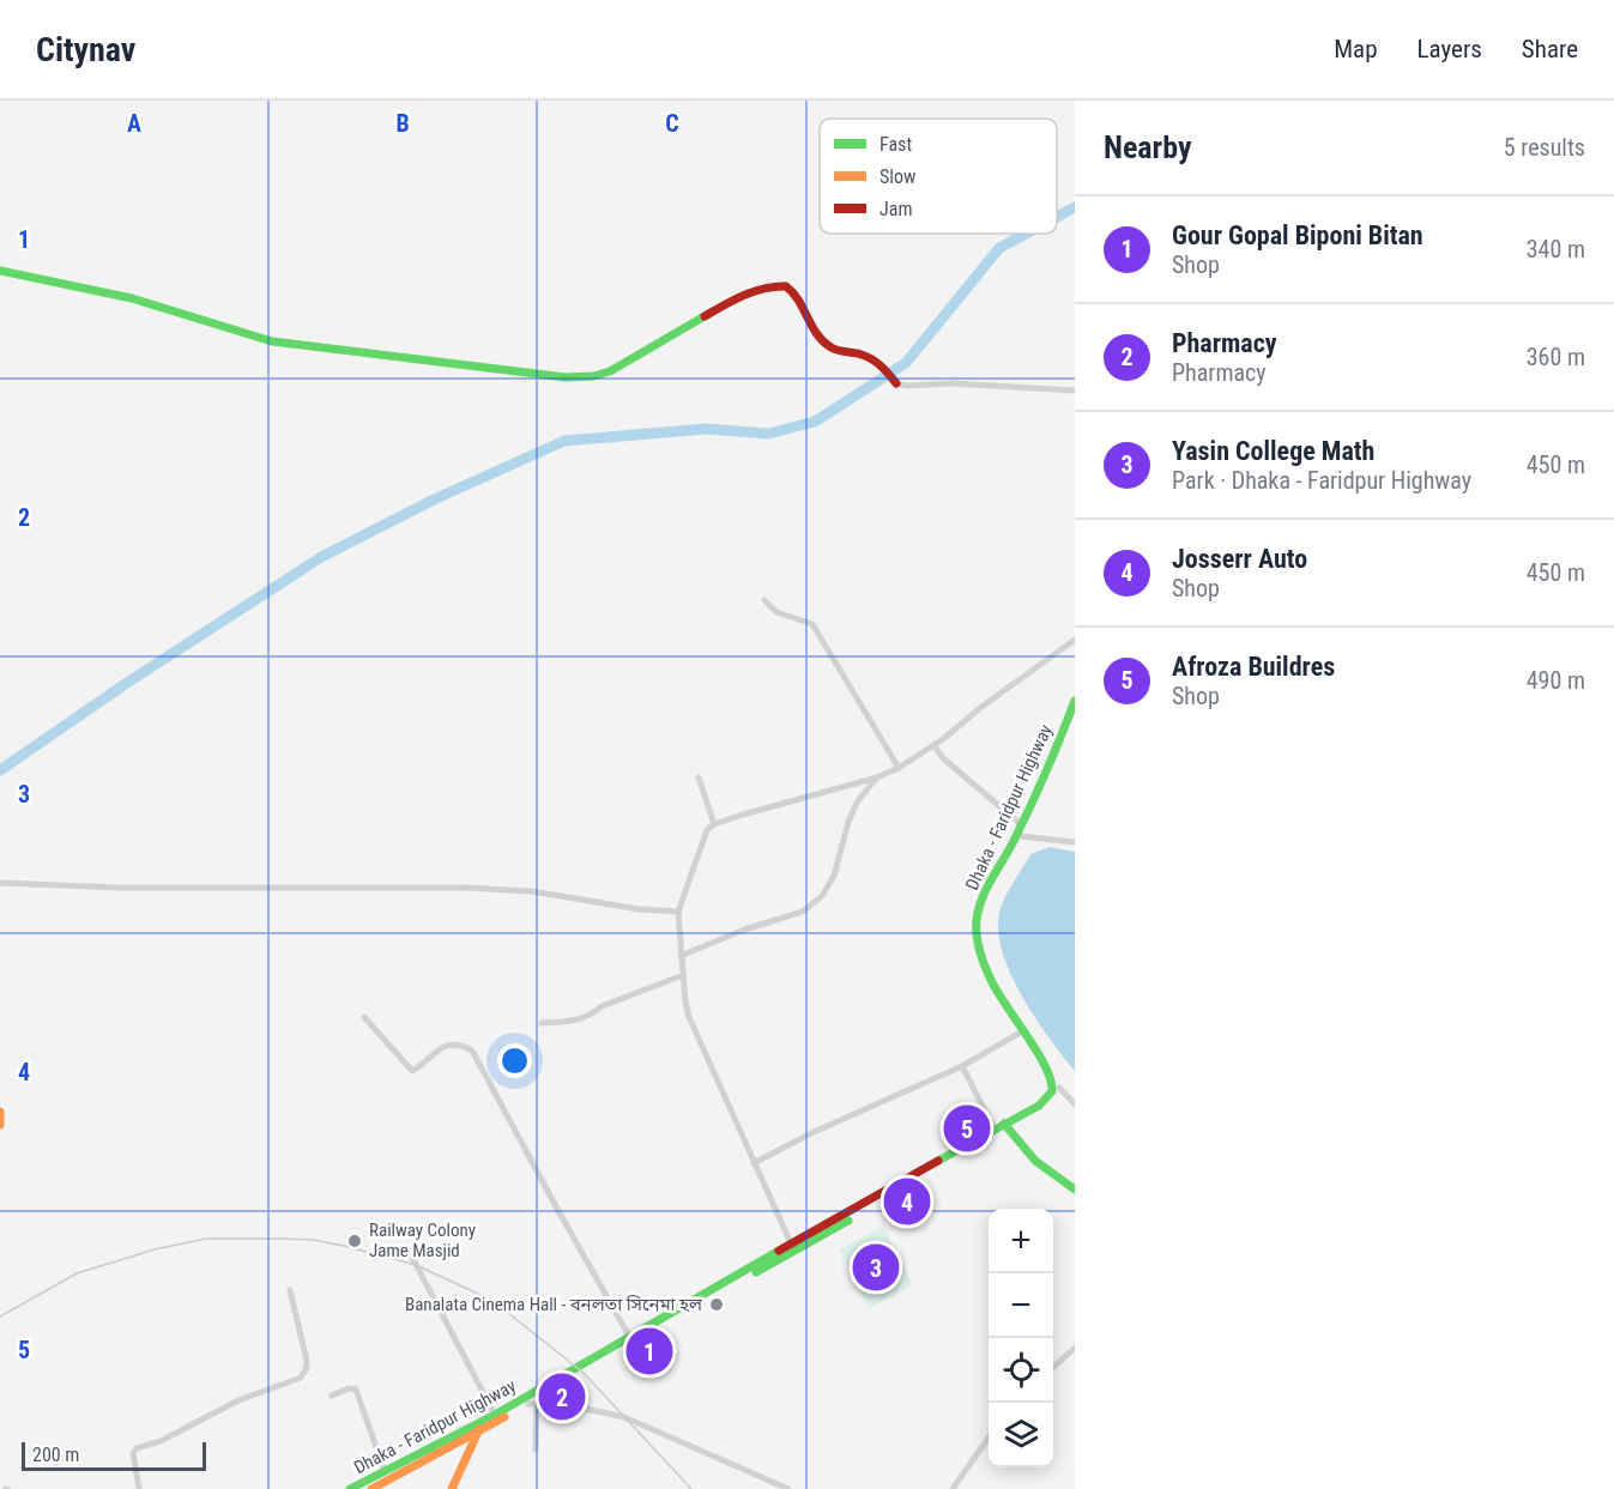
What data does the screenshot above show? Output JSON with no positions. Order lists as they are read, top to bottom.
{
  "streets": {
    "main road": ["Dhaka - Faridpur Highway"]
  },
  "places": ["Railway Colony Jame Masjid", "Banalata Cinema Hall - বনলতা সিনেমা হল"],
  "legend": ["Fast", "Slow", "Jam"],
  "scale_bar": "200 m",
  "page": {
    "header": "Citynav",
    "nav": ["Map", "Layers", "Share"],
    "heading": ["Nearby", "5 results"],
    "list": [
      {
        "mark": "1",
        "name": "Gour Gopal Biponi Bitan",
        "note": "Shop",
        "value": "340 m"
      },
      {
        "mark": "2",
        "name": "Pharmacy",
        "note": "Pharmacy",
        "value": "360 m"
      },
      {
        "mark": "3",
        "name": "Yasin College Math",
        "note": "Park · Dhaka - Faridpur Highway",
        "value": "450 m"
      },
      {
        "mark": "4",
        "name": "Josserr Auto",
        "note": "Shop",
        "value": "450 m"
      },
      {
        "mark": "5",
        "name": "Afroza Buildres",
        "note": "Shop",
        "value": "490 m"
      }
    ],
    "pins": [
      "5",
      "4",
      "3",
      "1",
      "2"
    ],
    "map_buttons": ["+", "−"],
    "scale": "200 m"
  },
  "grid": {
    "columns": ["A", "B", "C"],
    "rows": [
      "1",
      "2",
      "3",
      "4",
      "5"
    ]
  }
}
